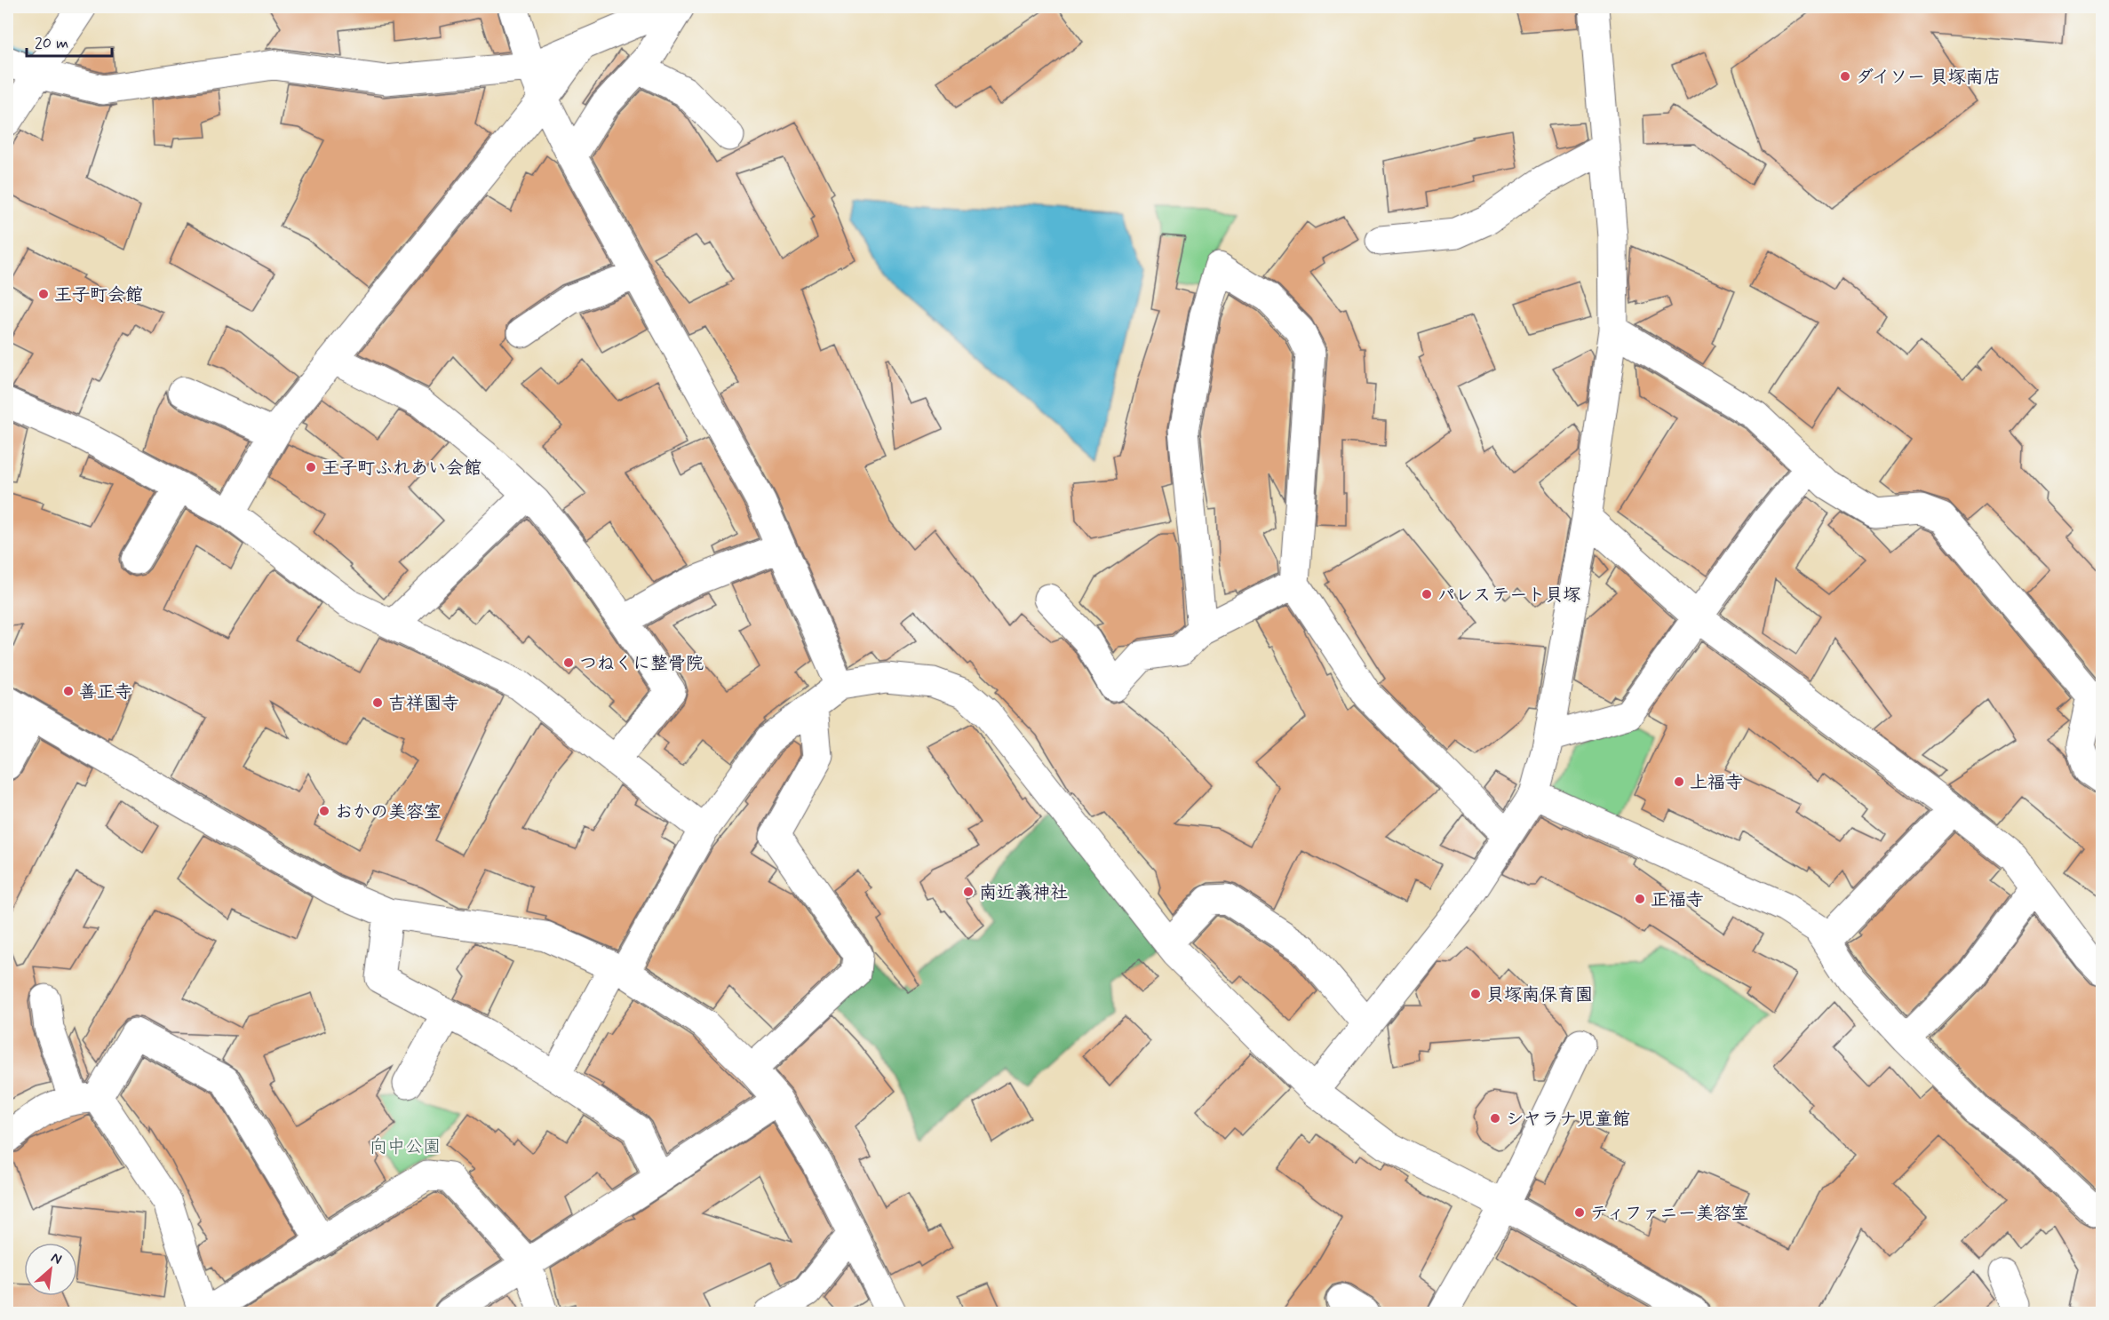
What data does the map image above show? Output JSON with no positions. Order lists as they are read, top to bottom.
{
  "parks": ["向中公園"],
  "places": [
    "ダイソー 貝塚南店",
    "王子町会館",
    "王子町ふれあい会館",
    "パレステート貝塚",
    "つねくに整骨院",
    "善正寺",
    "吉祥園寺",
    "上福寺",
    "おかの美容室",
    "南近義神社",
    "正福寺",
    "貝塚南保育園",
    "シヤラナ児童館",
    "ティファニー美容室"
  ],
  "scale_bar": "20 m",
  "north": "top right"
}
